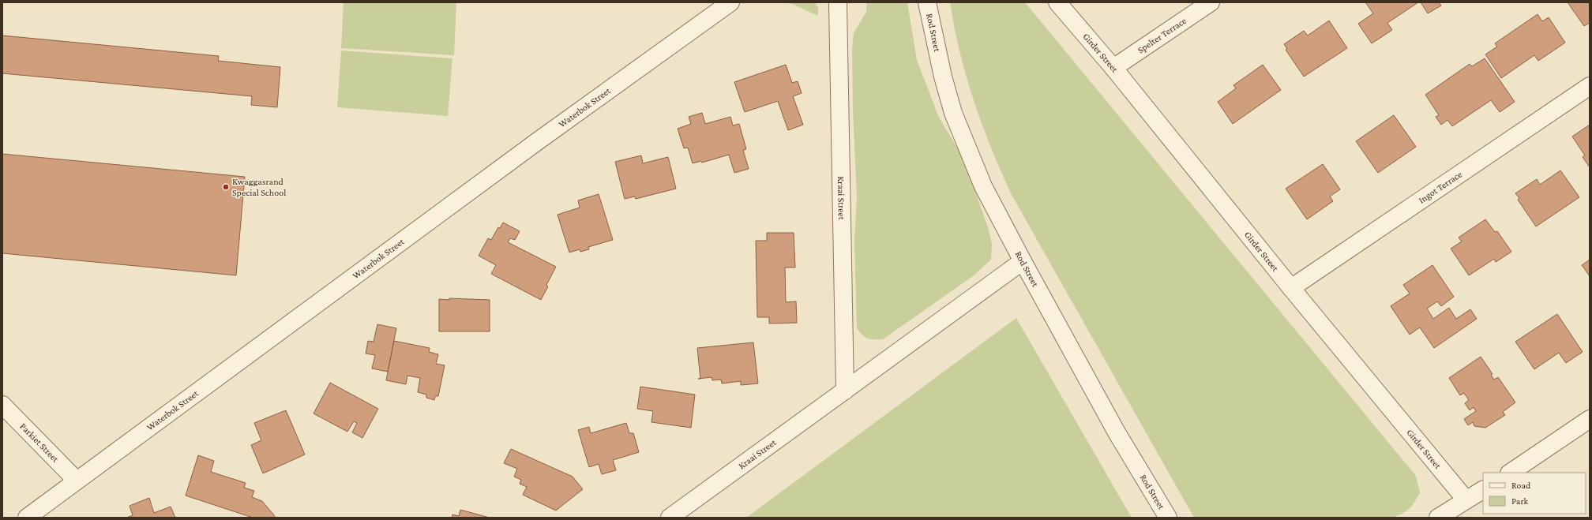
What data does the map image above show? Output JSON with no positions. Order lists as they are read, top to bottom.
{
  "streets": {
    "street": [
      "Rod Street",
      "Spelter Terrace",
      "Girder Street",
      "Waterbok Street",
      "Ingot Terrace",
      "Kraai Street",
      "Parkiet Street"
    ]
  },
  "crossings": [
    ["Rod Street", "Kraai Street"],
    ["Spelter Terrace", "Girder Street"],
    ["Girder Street", "Ingot Terrace"],
    ["Waterbok Street", "Parkiet Street"]
  ],
  "places": ["Kwaggasrand Special School"],
  "legend": ["Road", "Park"]
}
